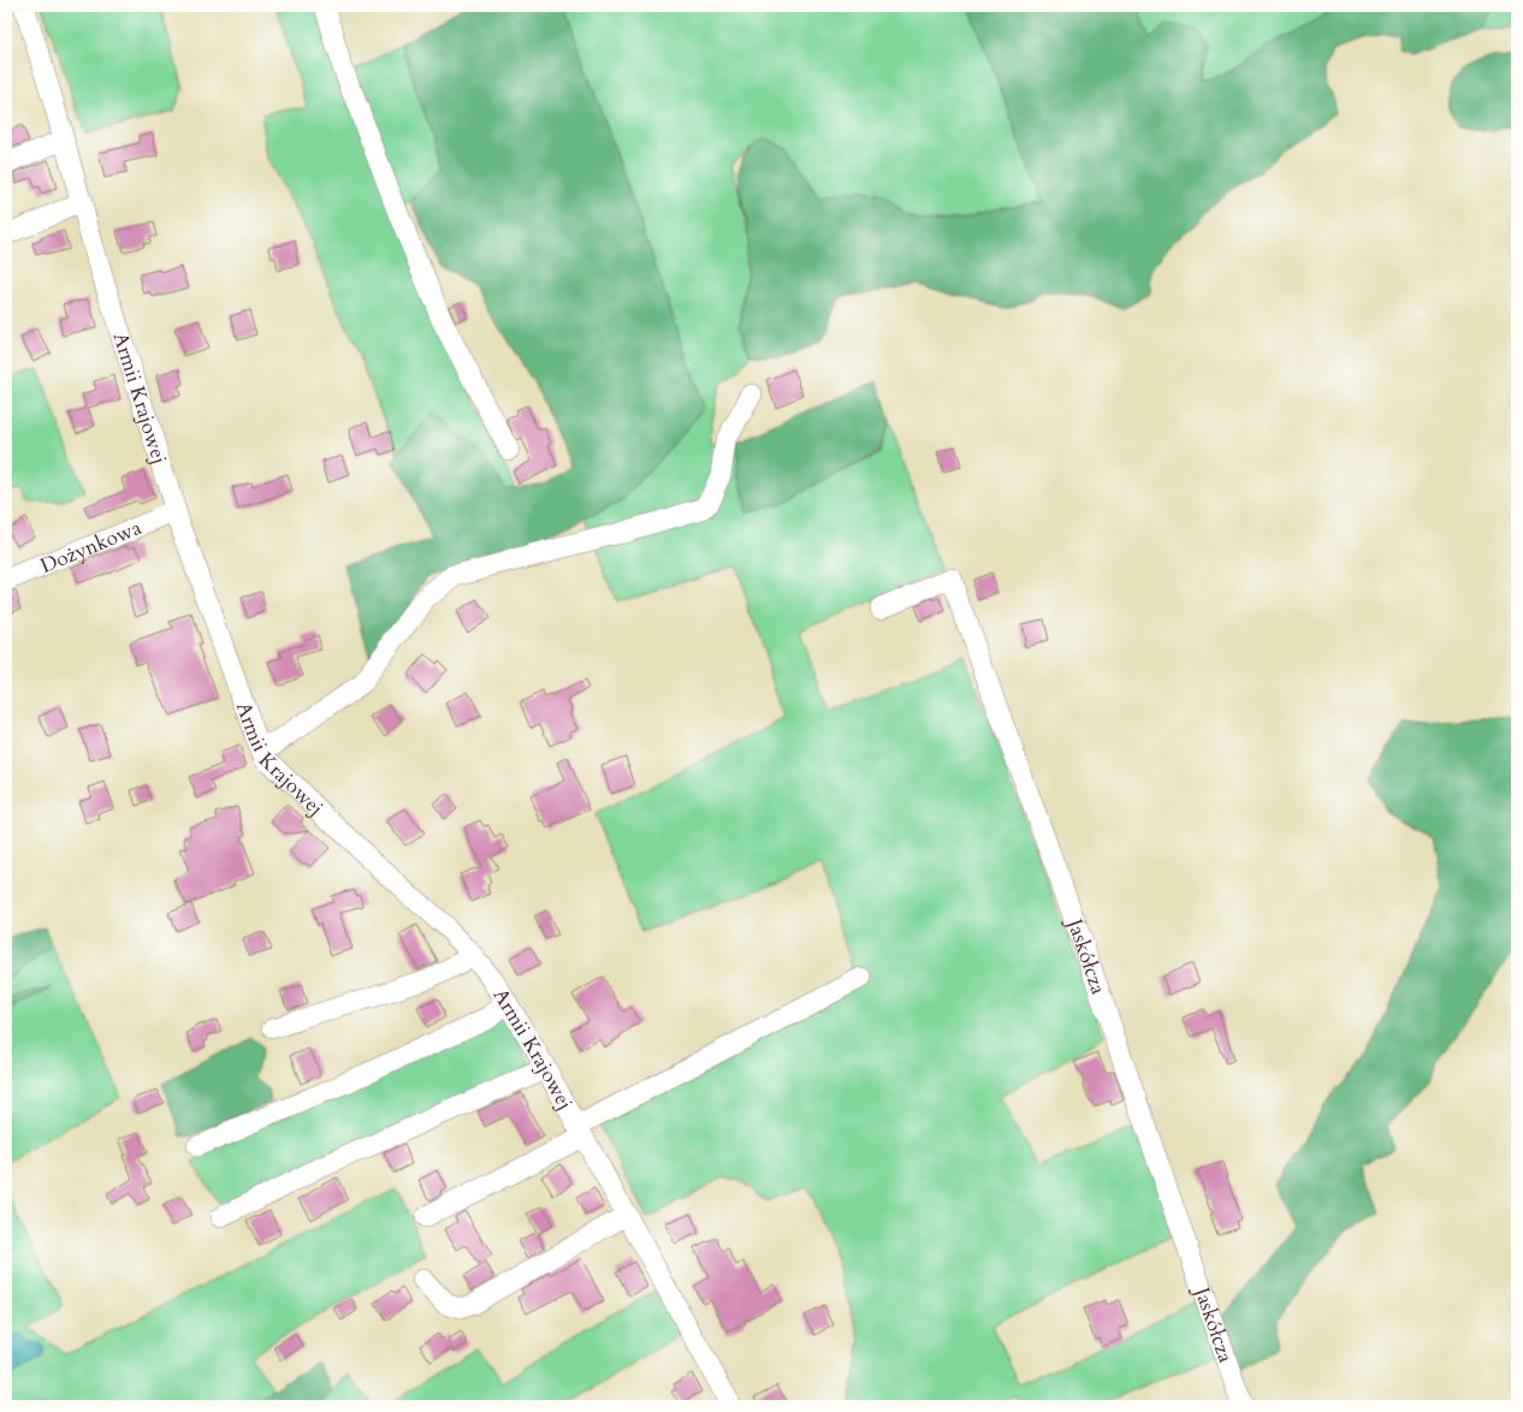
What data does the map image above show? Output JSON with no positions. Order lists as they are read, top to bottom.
{
  "streets": {
    "street": ["Armii Krajowej", "Dożynkowa", "Jaskółcza"]
  },
  "crossings": [
    ["Armii Krajowej", "Dożynkowa"]
  ]
}
